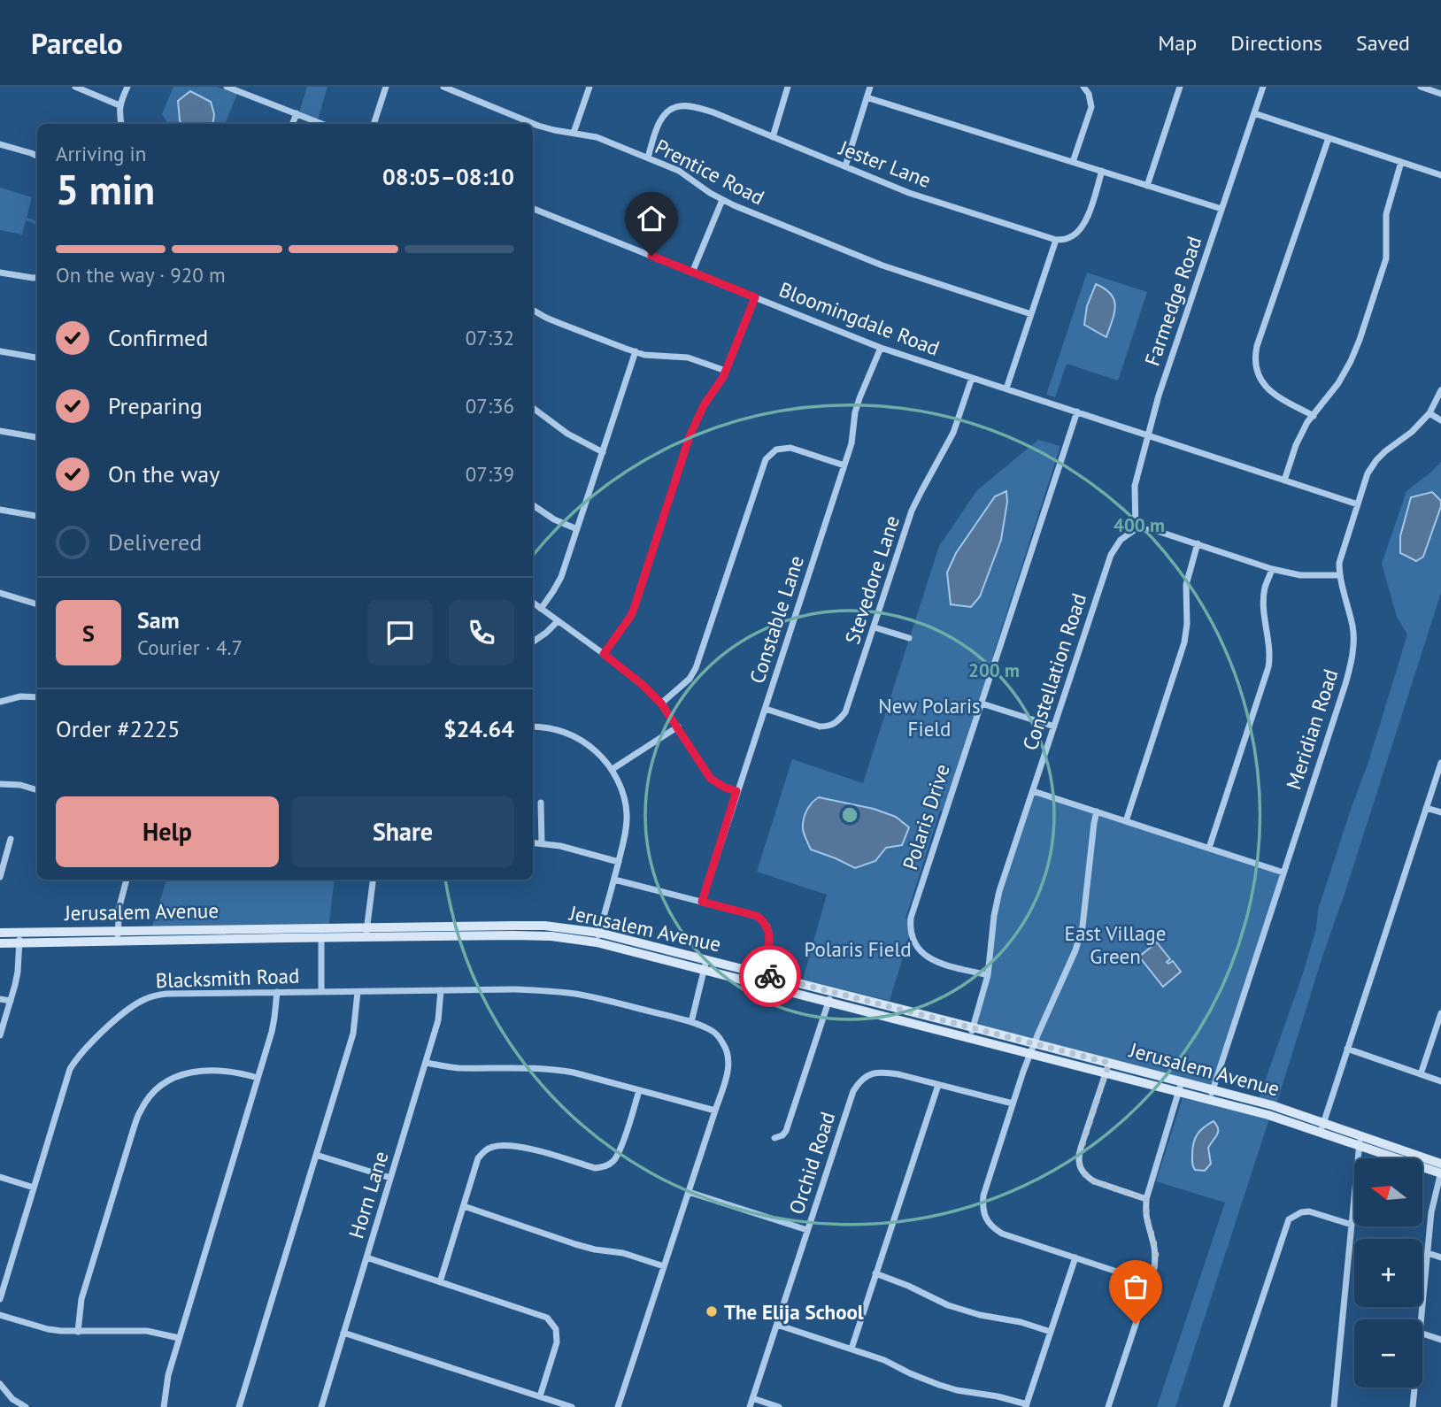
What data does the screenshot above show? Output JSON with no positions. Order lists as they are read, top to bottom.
{
  "streets": {
    "main road": ["Jerusalem Avenue"],
    "street": [
      "Jester Lane",
      "Prentice Road",
      "Farmedge Road",
      "Bloomingdale Road",
      "Stevedore Lane",
      "Constable Lane",
      "Constellation Road",
      "Meridian Road",
      "Polaris Drive",
      "Blacksmith Road",
      "Orchid Road",
      "Horn Lane"
    ]
  },
  "crossings": [
    ["Jester Lane", "Prentice Road"],
    ["Farmedge Road", "Bloomingdale Road"],
    ["Farmedge Road", "Constellation Road"],
    ["Bloomingdale Road", "Stevedore Lane"],
    ["Bloomingdale Road", "Constable Lane"],
    ["Bloomingdale Road", "Meridian Road"],
    ["Bloomingdale Road", "Polaris Drive"],
    ["Stevedore Lane", "Constable Lane"],
    ["Constellation Road", "Polaris Drive"],
    ["Constellation Road", "Jerusalem Avenue"],
    ["Meridian Road", "Jerusalem Avenue"],
    ["Blacksmith Road", "Horn Lane"]
  ],
  "parks": ["New Polaris Field", "East Village Green", "Polaris Field"],
  "places": ["The Elija School"],
  "north": "left",
  "page": {
    "header": "Parcelo",
    "nav": ["Map", "Directions", "Saved"],
    "heading": ["5 min", "Arriving in", "08:05–08:10"],
    "panel": [
      "Sam",
      "Courier · 4.7",
      "Order #2225",
      "$24.64"
    ],
    "bar": "On the way · 920 m",
    "list": [
      ["Confirmed", "07:32"],
      ["Preparing", "07:36"],
      ["On the way", "07:39"],
      "Delivered"
    ],
    "round": "S",
    "buttons": ["Help", "Share"],
    "map_buttons": ["+", "−"]
  },
  "rings": ["400 m", "200 m"]
}
